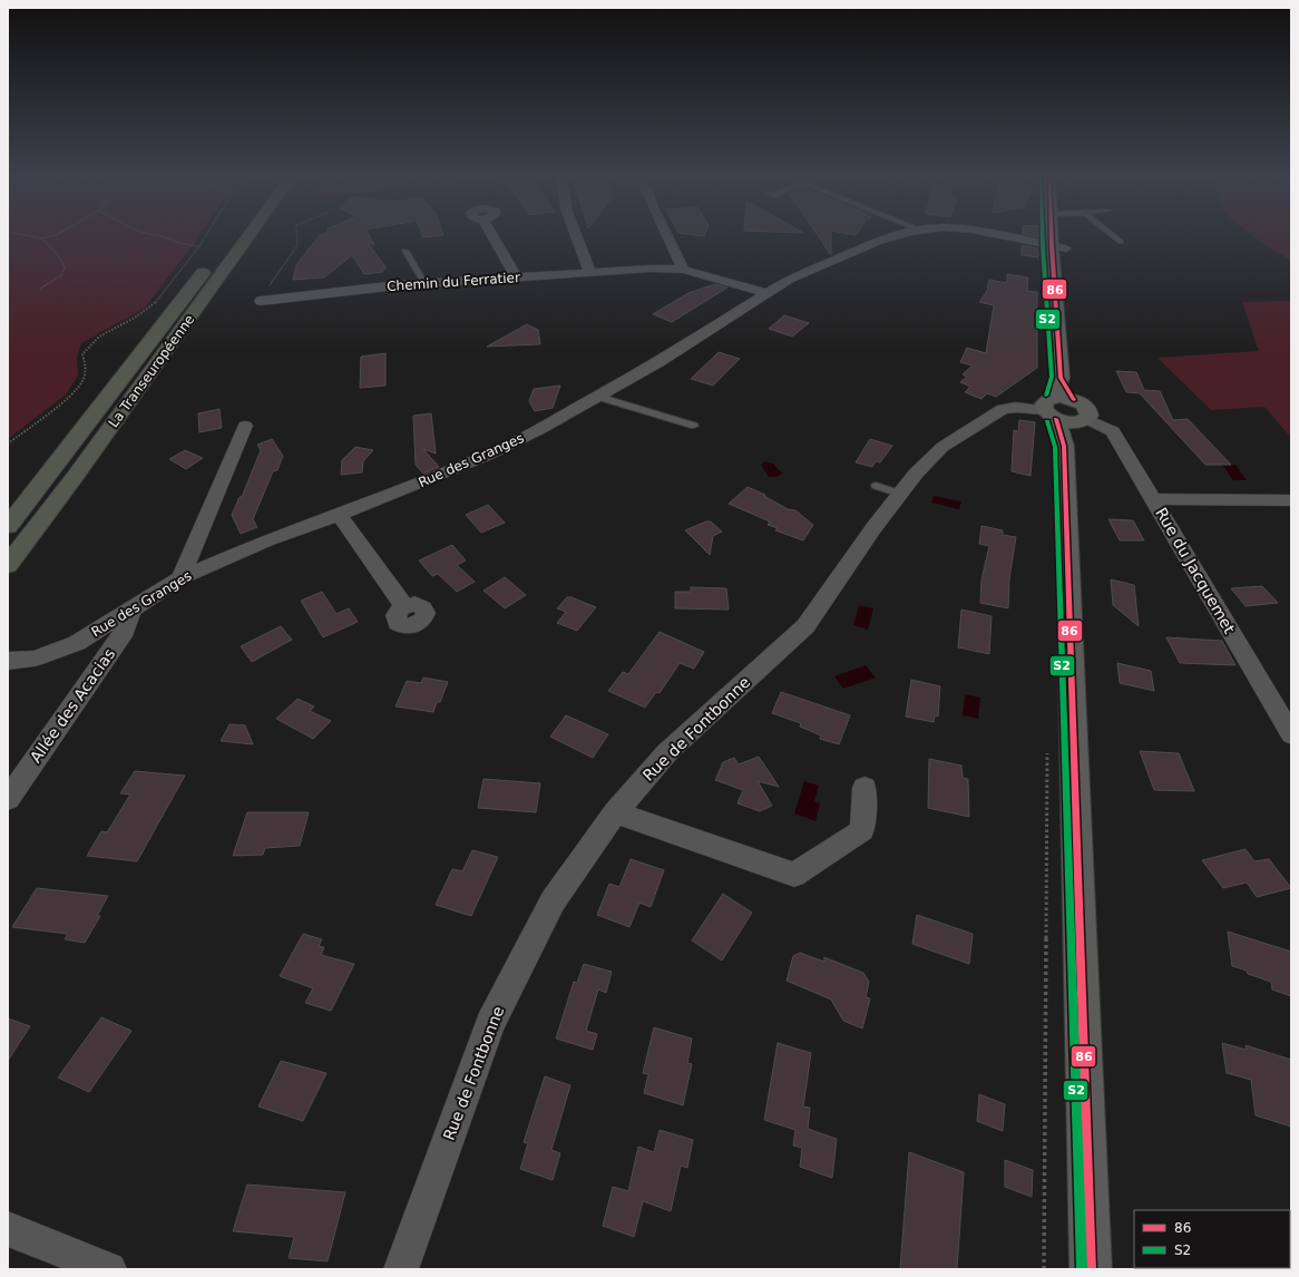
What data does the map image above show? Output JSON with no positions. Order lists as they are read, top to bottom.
{
  "streets": {
    "highway": ["La Transeuropéenne"],
    "street": [
      "Chemin du Ferratier",
      "Rue des Granges",
      "Rue du Jacquemet",
      "Allée des Acacias",
      "Rue de Fontbonne"
    ]
  },
  "crossings": [
    ["Chemin du Ferratier", "Rue des Granges"],
    ["Rue des Granges", "Allée des Acacias"],
    ["Rue du Jacquemet", "Rue de Fontbonne"]
  ],
  "lines": ["transit line 86", "transit line S2"],
  "legend": ["86", "S2"]
}
